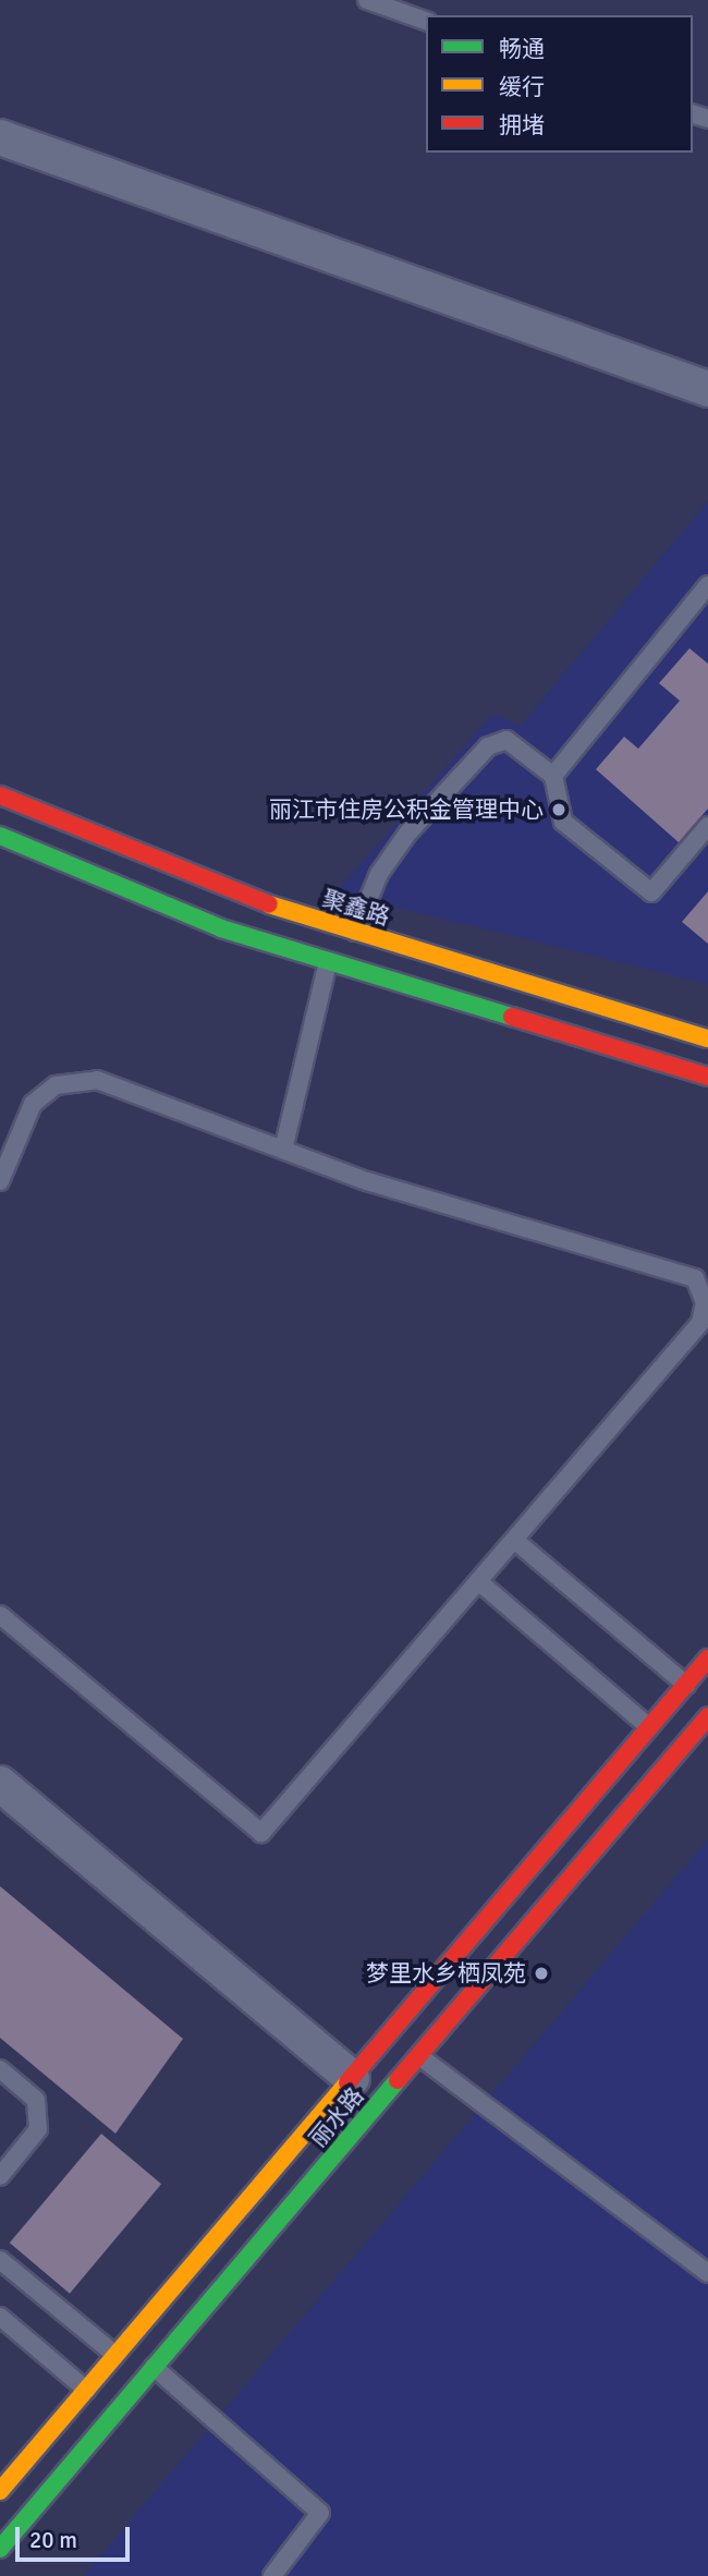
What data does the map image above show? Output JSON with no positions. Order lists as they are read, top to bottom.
{
  "streets": {
    "street": ["聚鑫路", "丽水路"]
  },
  "places": ["丽江市住房公积金管理中心", "梦里水乡栖凤苑"],
  "legend": ["畅通", "缓行", "拥堵"],
  "scale_bar": "20 m"
}
